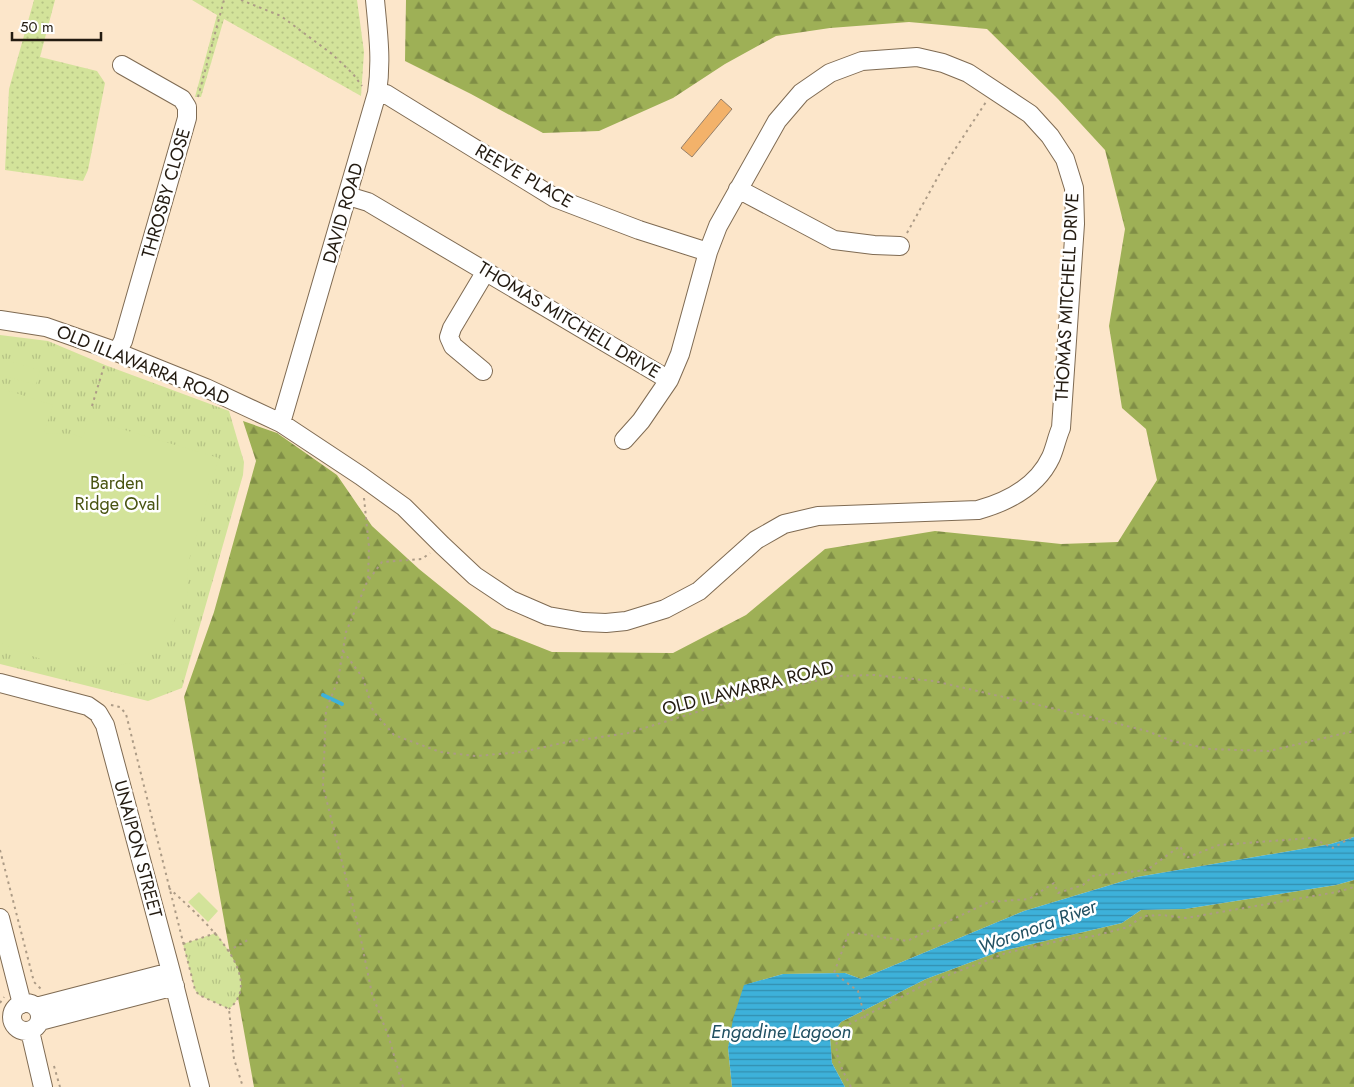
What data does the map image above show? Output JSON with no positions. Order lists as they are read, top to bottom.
{
  "streets": {
    "street": [
      "REEVE PLACE",
      "THROSBY CLOSE",
      "DAVID ROAD",
      "THOMAS MITCHELL DRIVE",
      "OLD ILLAWARRA ROAD",
      "UNAIPON STREET"
    ],
    "path": ["OLD ILAWARRA ROAD"]
  },
  "crossings": [
    ["REEVE PLACE", "DAVID ROAD"],
    ["REEVE PLACE", "THOMAS MITCHELL DRIVE"],
    ["THROSBY CLOSE", "OLD ILLAWARRA ROAD"],
    ["DAVID ROAD", "THOMAS MITCHELL DRIVE"],
    ["DAVID ROAD", "OLD ILLAWARRA ROAD"],
    ["THOMAS MITCHELL DRIVE", "OLD ILLAWARRA ROAD"]
  ],
  "water": ["Woronora River", "Engadine Lagoon"],
  "parks": ["Barden Ridge Oval"],
  "scale_bar": "50 m"
}
